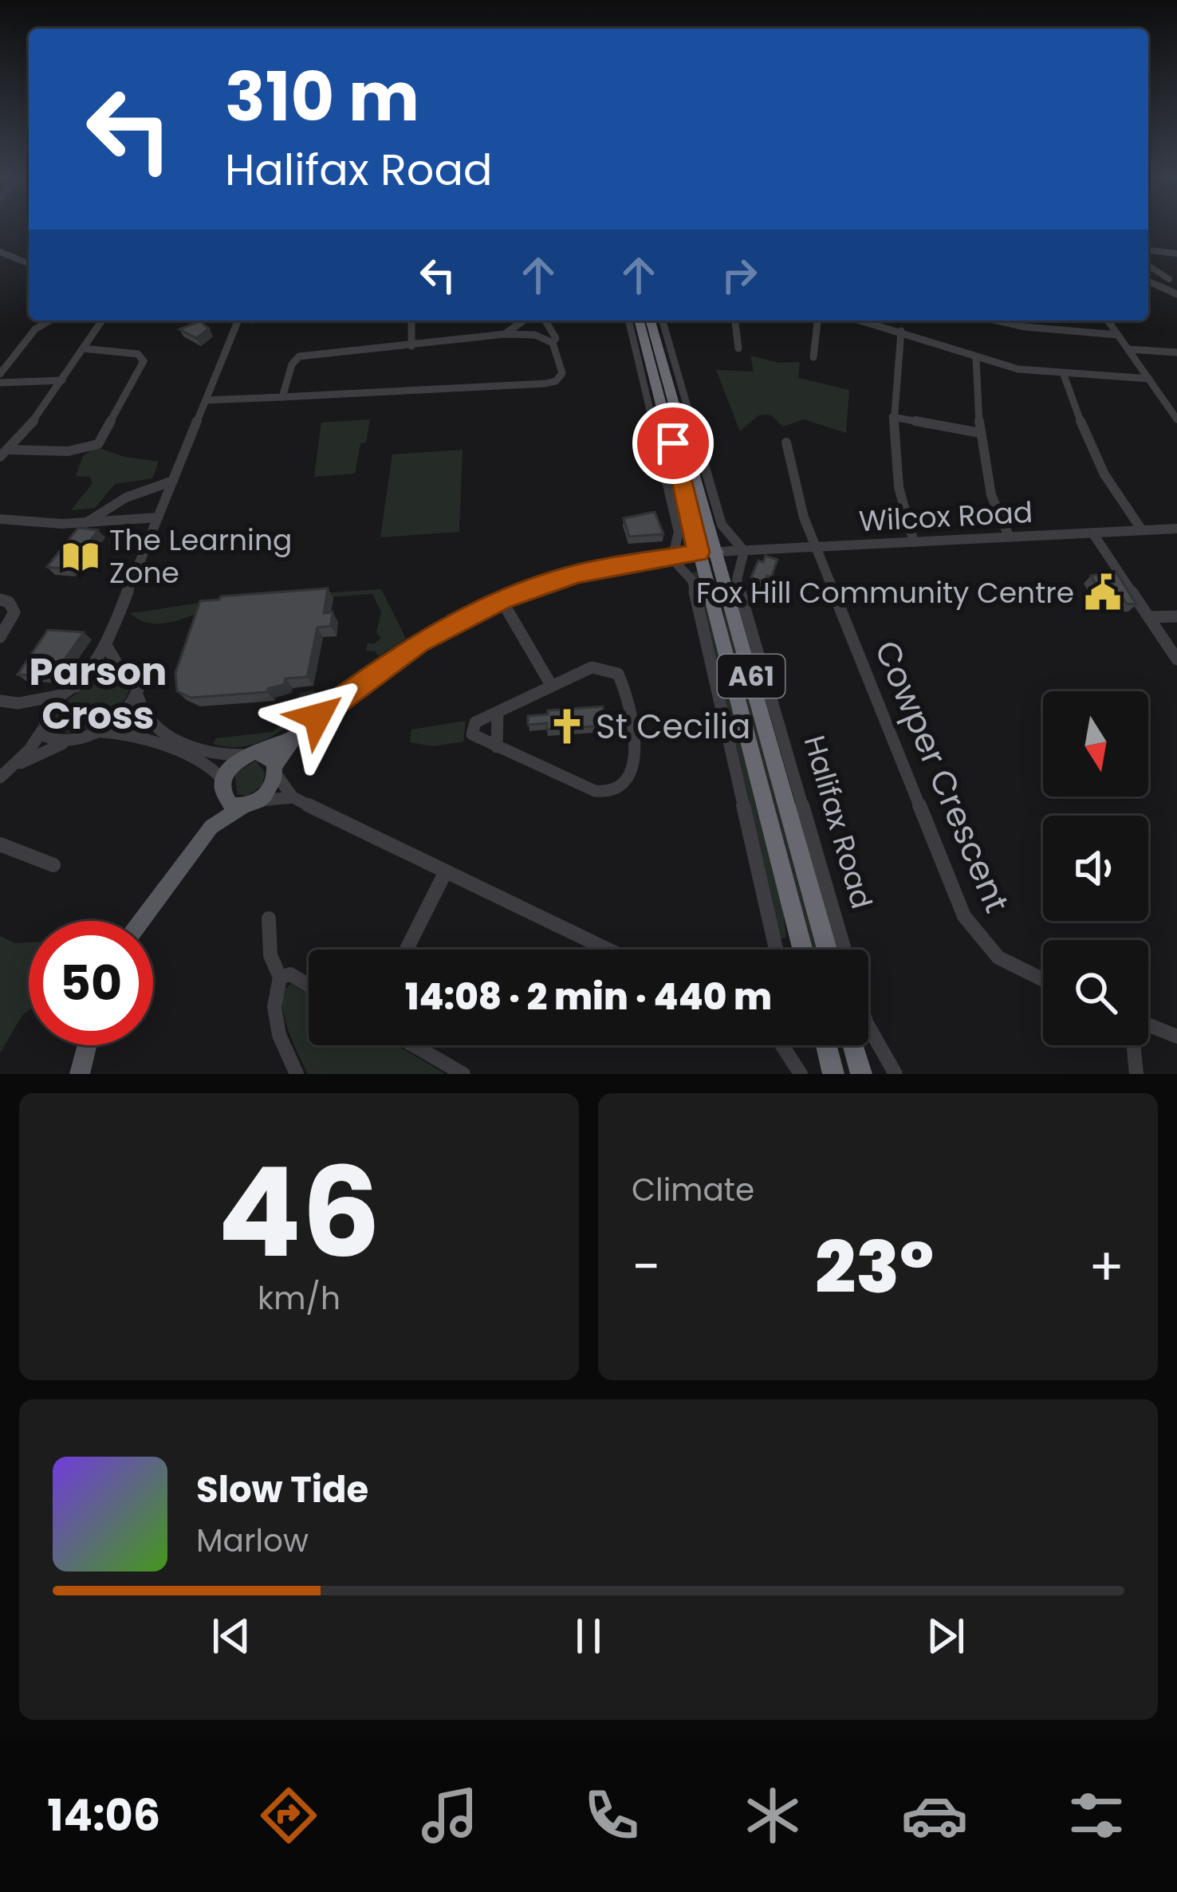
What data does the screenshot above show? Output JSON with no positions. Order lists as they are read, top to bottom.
{
  "streets": {
    "highway": ["A61", "Halifax Road"],
    "street": ["Wilcox Road", "Cowper Crescent"]
  },
  "crossings": [
    ["Wilcox Road", "Cowper Crescent"],
    ["Wilcox Road", "Halifax Road"]
  ],
  "districts": ["Parson Cross"],
  "places": {
    "library": ["The Learning Zone"],
    "public building": ["Fox Hill Community Centre"],
    "church": ["St Cecilia"]
  },
  "north": "bottom",
  "page": {
    "turn": ["310 m", "Halifax Road"],
    "limit": "50",
    "trip": "14:08 · 2 min · 440 m",
    "tile": [
      ["46", "km/h"],
      "Climate"
    ],
    "heat": ["−", "23°", "+"],
    "song": ["Slow Tide", "Marlow"],
    "tabs": "14:06"
  }
}
